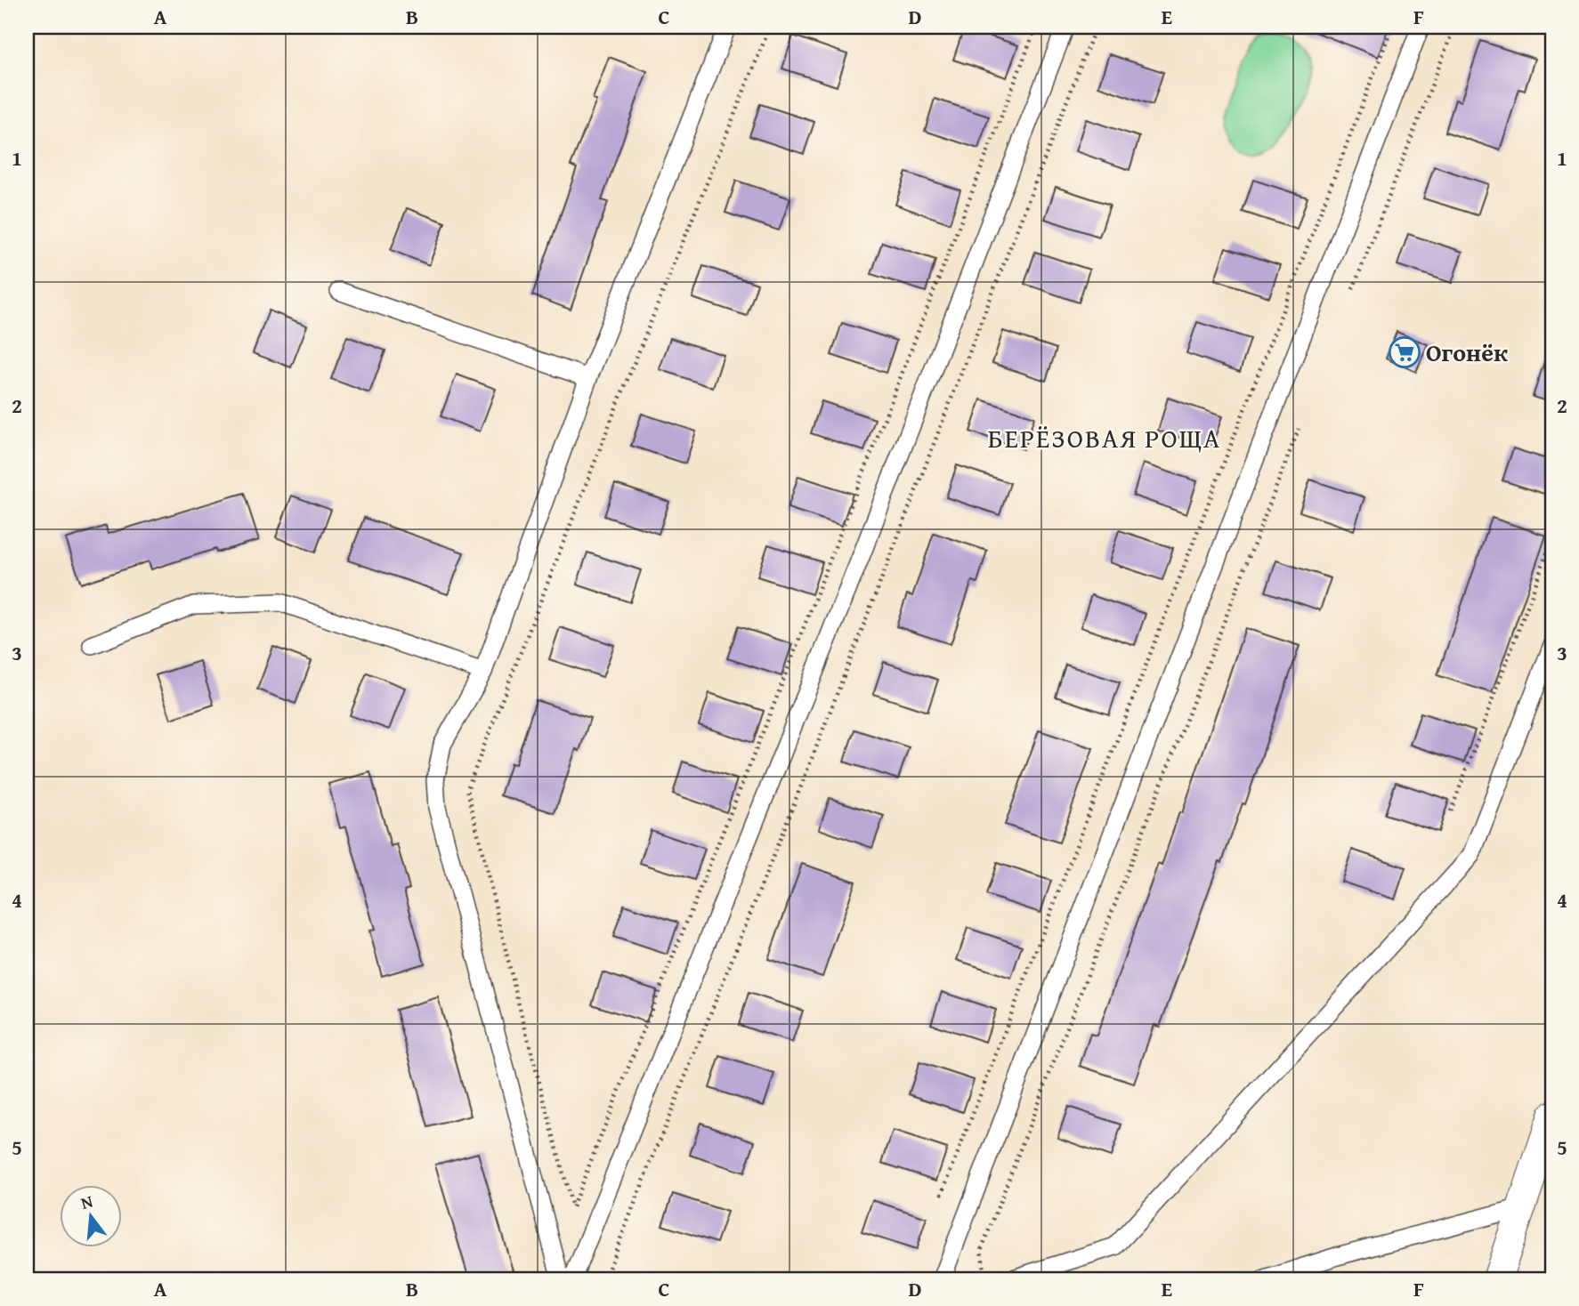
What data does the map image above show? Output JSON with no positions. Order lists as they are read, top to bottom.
{
  "districts": ["БЕРЁЗОВАЯ РОЩА"],
  "places": {
    "supermarket": ["Огонёк"]
  },
  "north": "top",
  "grid": {
    "columns": [
      "A",
      "B",
      "C",
      "D",
      "E",
      "F"
    ],
    "rows": [
      "1",
      "2",
      "3",
      "4",
      "5"
    ]
  }
}
